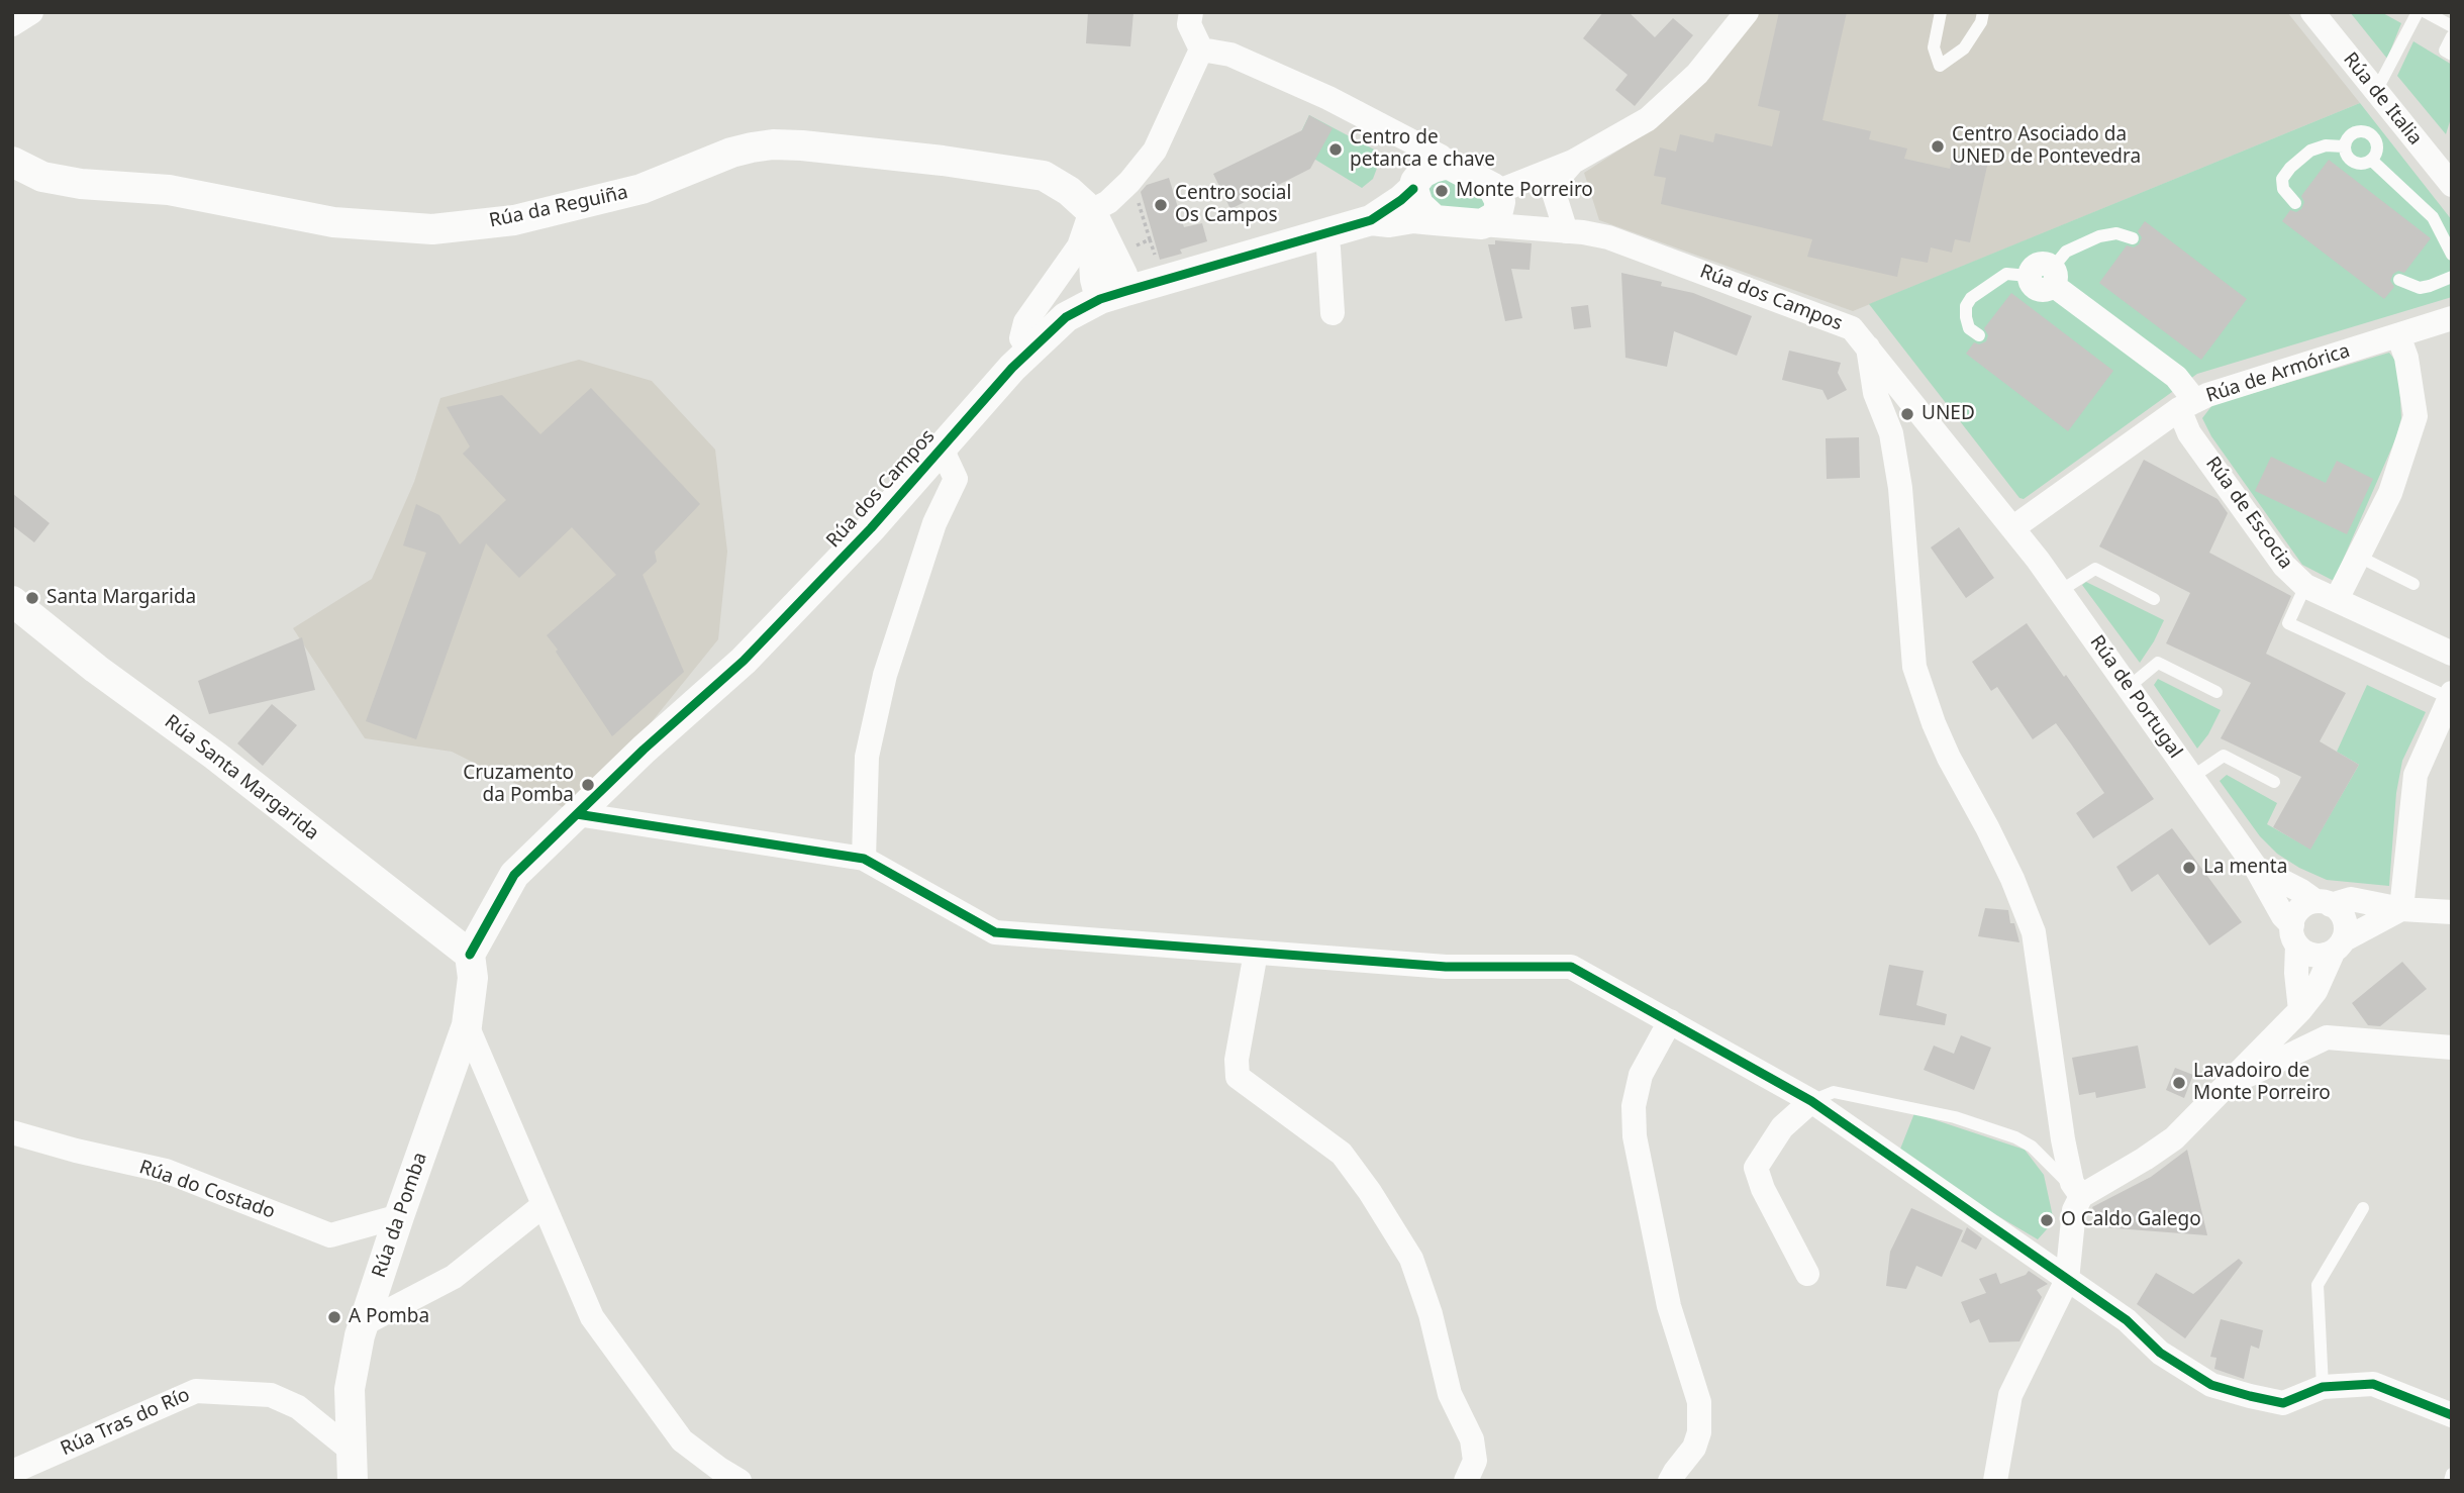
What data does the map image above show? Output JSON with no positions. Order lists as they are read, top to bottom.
{
  "streets": {
    "street": [
      "Rúa de Italia",
      "Rúa da Reguiña",
      "Rúa dos Campos",
      "Rúa de Armórica",
      "Rúa de Escocia",
      "Rúa de Portugal",
      "Rúa Santa Margarida",
      "Rúa do Costado",
      "Rúa da Pomba",
      "Rúa Tras do Río"
    ]
  },
  "crossings": [
    ["Rúa dos Campos", "Rúa de Armórica"],
    ["Rúa dos Campos", "Rúa de Portugal"],
    ["Rúa dos Campos", "Rúa Santa Margarida"],
    ["Rúa dos Campos", "Rúa da Pomba"],
    ["Rúa de Armórica", "Rúa de Escocia"],
    ["Rúa de Armórica", "Rúa de Portugal"],
    ["Rúa Santa Margarida", "Rúa da Pomba"],
    ["Rúa do Costado", "Rúa da Pomba"],
    ["Rúa da Pomba", "Rúa Tras do Río"]
  ],
  "places": [
    "Centro Asociado da UNED de Pontevedra",
    "Centro de petanca e chave",
    "Monte Porreiro",
    "Centro social Os Campos",
    "UNED",
    "Santa Margarida",
    "Cruzamento da Pomba",
    "La menta",
    "Lavadoiro de Monte Porreiro",
    "O Caldo Galego",
    "A Pomba"
  ]
}
